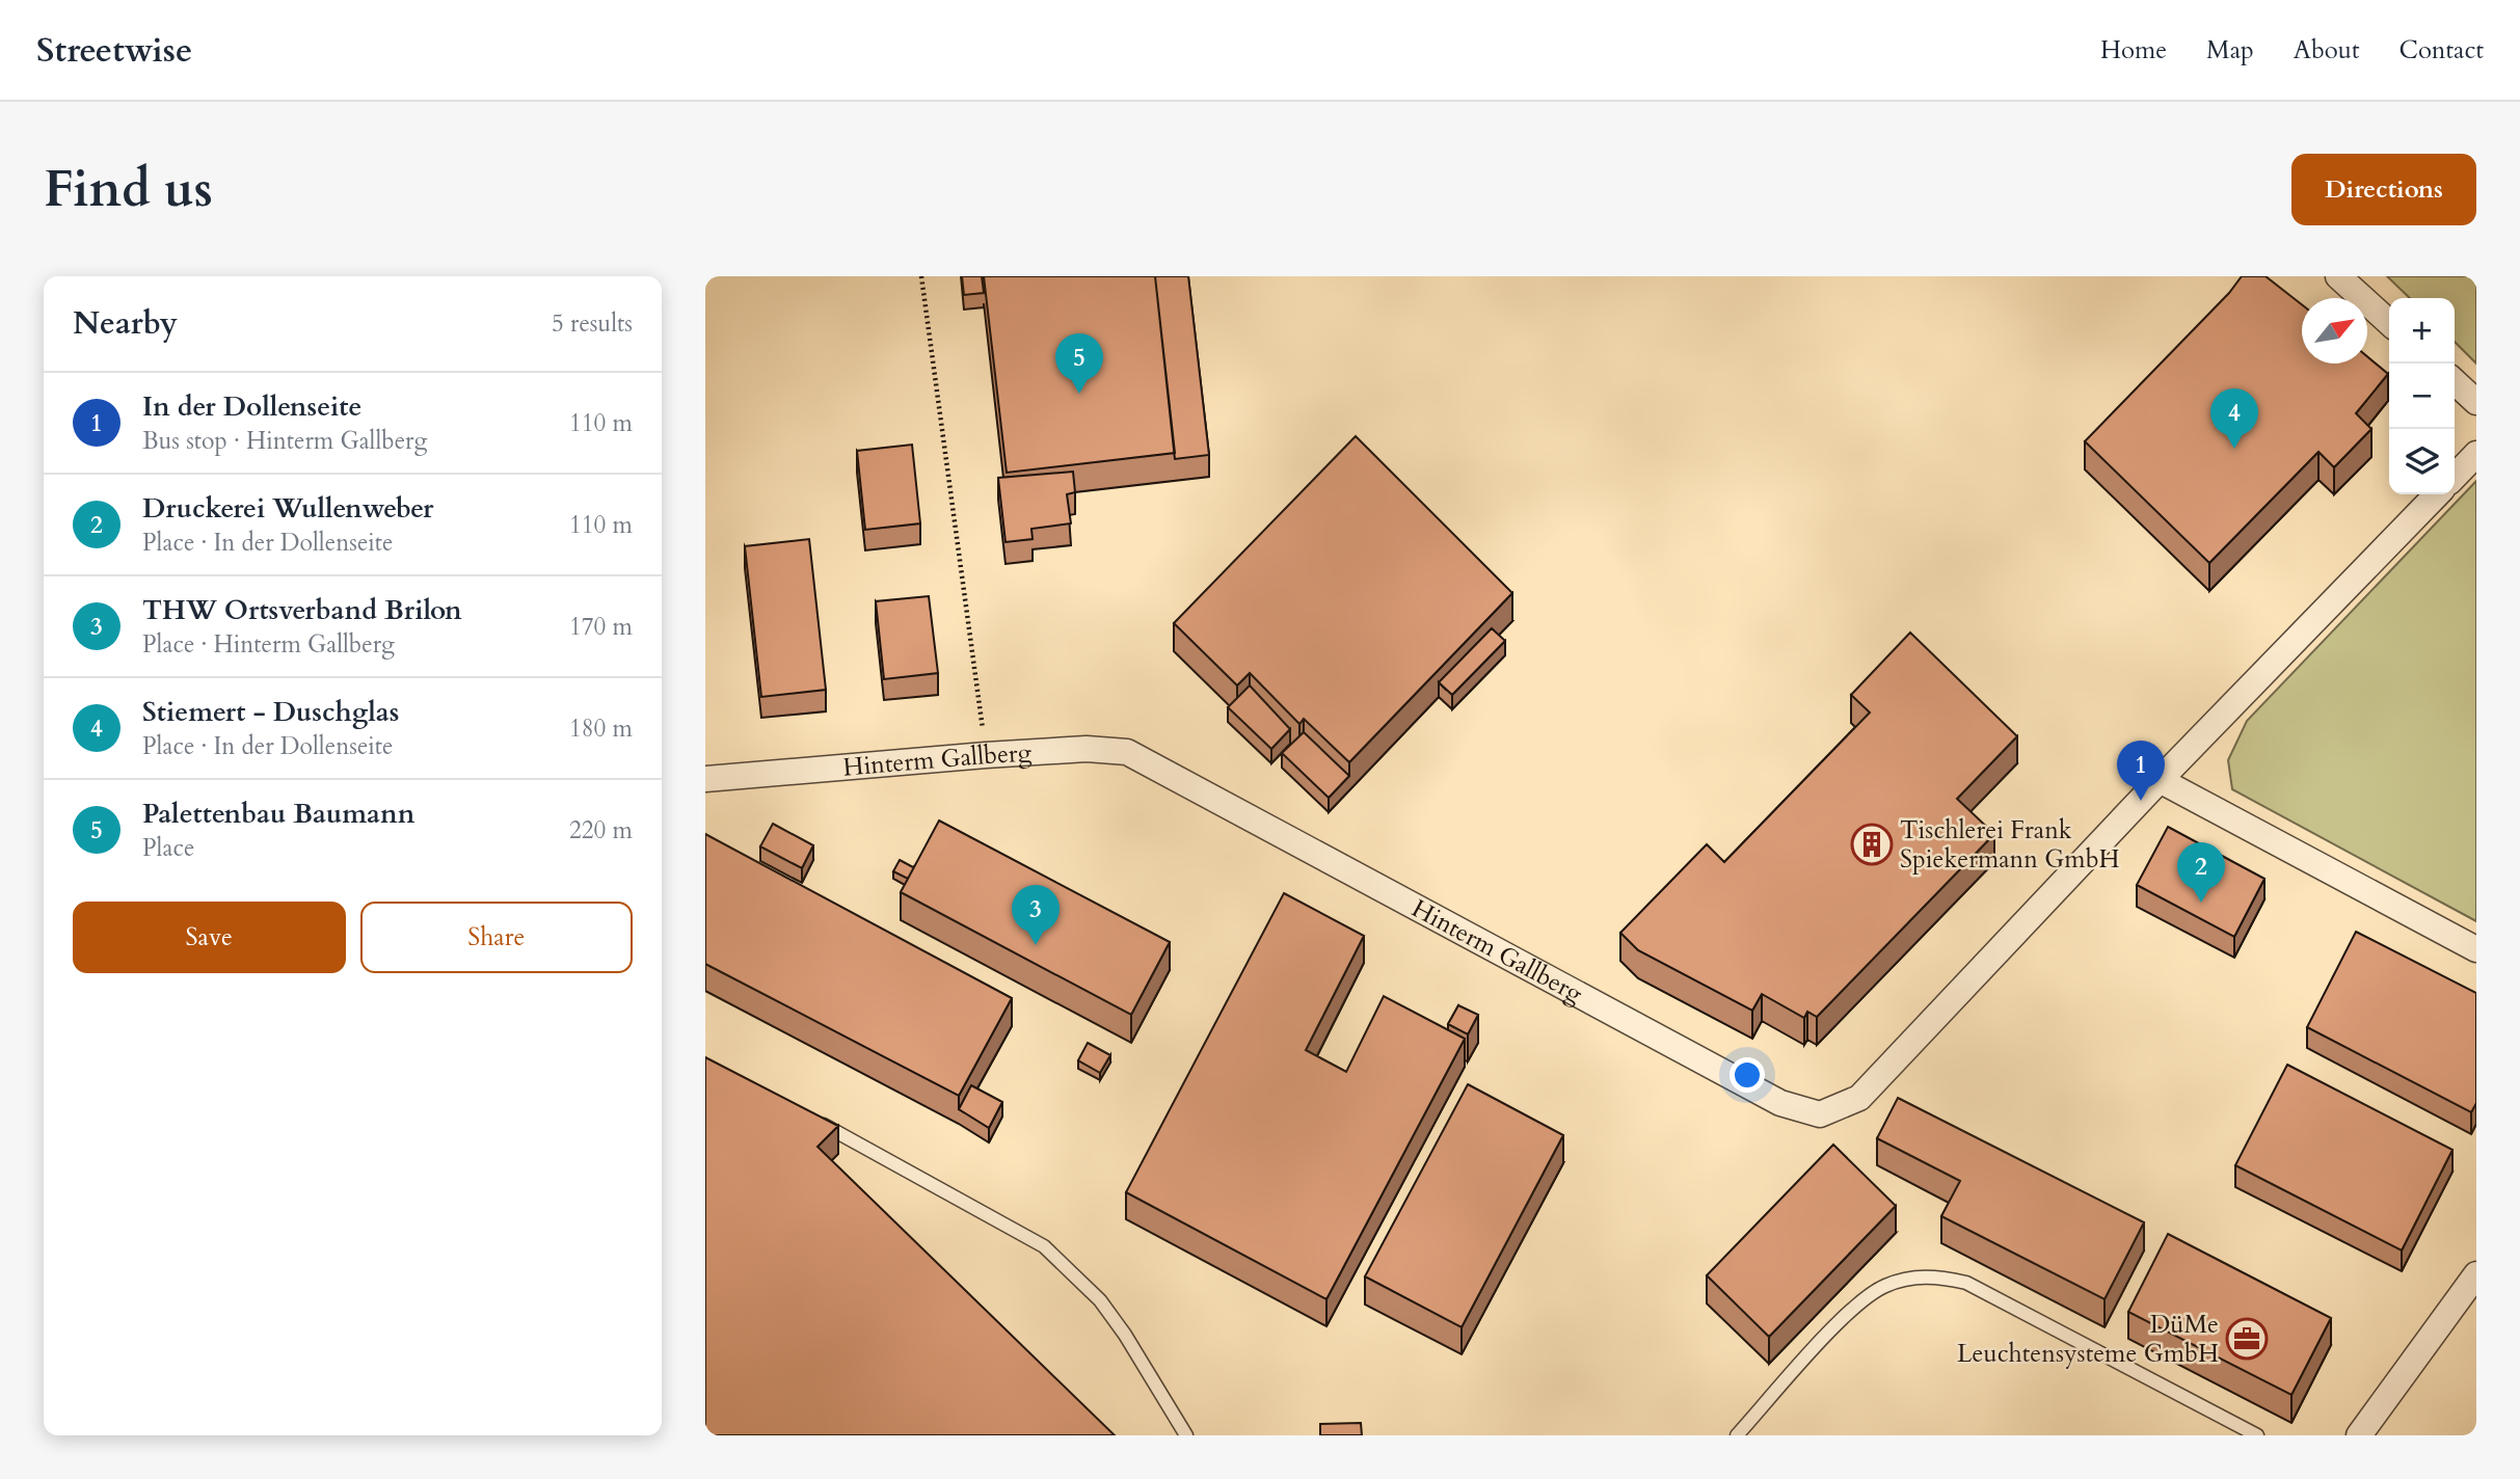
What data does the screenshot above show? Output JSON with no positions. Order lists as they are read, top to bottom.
{
  "streets": {
    "street": ["Hinterm Gallberg"]
  },
  "places": {
    "building": ["Tischlerei Frank Spiekermann GmbH"],
    "office": ["DüMe Leuchtensysteme GmbH"]
  },
  "north": "top right",
  "page": {
    "header": "Streetwise",
    "nav": [
      "Home",
      "Map",
      "About",
      "Contact"
    ],
    "buttons": [
      "Directions",
      ["Save", "Share"]
    ],
    "title": "Find us",
    "heading": ["Nearby", "5 results"],
    "map_buttons": ["+", "−"],
    "pins": [
      "5",
      "4",
      "1",
      "2",
      "3"
    ],
    "list": [
      {
        "mark": "1",
        "name": "In der Dollenseite",
        "note": "Bus stop · Hinterm Gallberg",
        "value": "110 m"
      },
      {
        "mark": "2",
        "name": "Druckerei Wullenweber",
        "note": "Place · In der Dollenseite",
        "value": "110 m"
      },
      {
        "mark": "3",
        "name": "THW Ortsverband Brilon",
        "note": "Place · Hinterm Gallberg",
        "value": "170 m"
      },
      {
        "mark": "4",
        "name": "Stiemert - Duschglas",
        "note": "Place · In der Dollenseite",
        "value": "180 m"
      },
      {
        "mark": "5",
        "name": "Palettenbau Baumann",
        "note": "Place",
        "value": "220 m"
      }
    ]
  }
}
